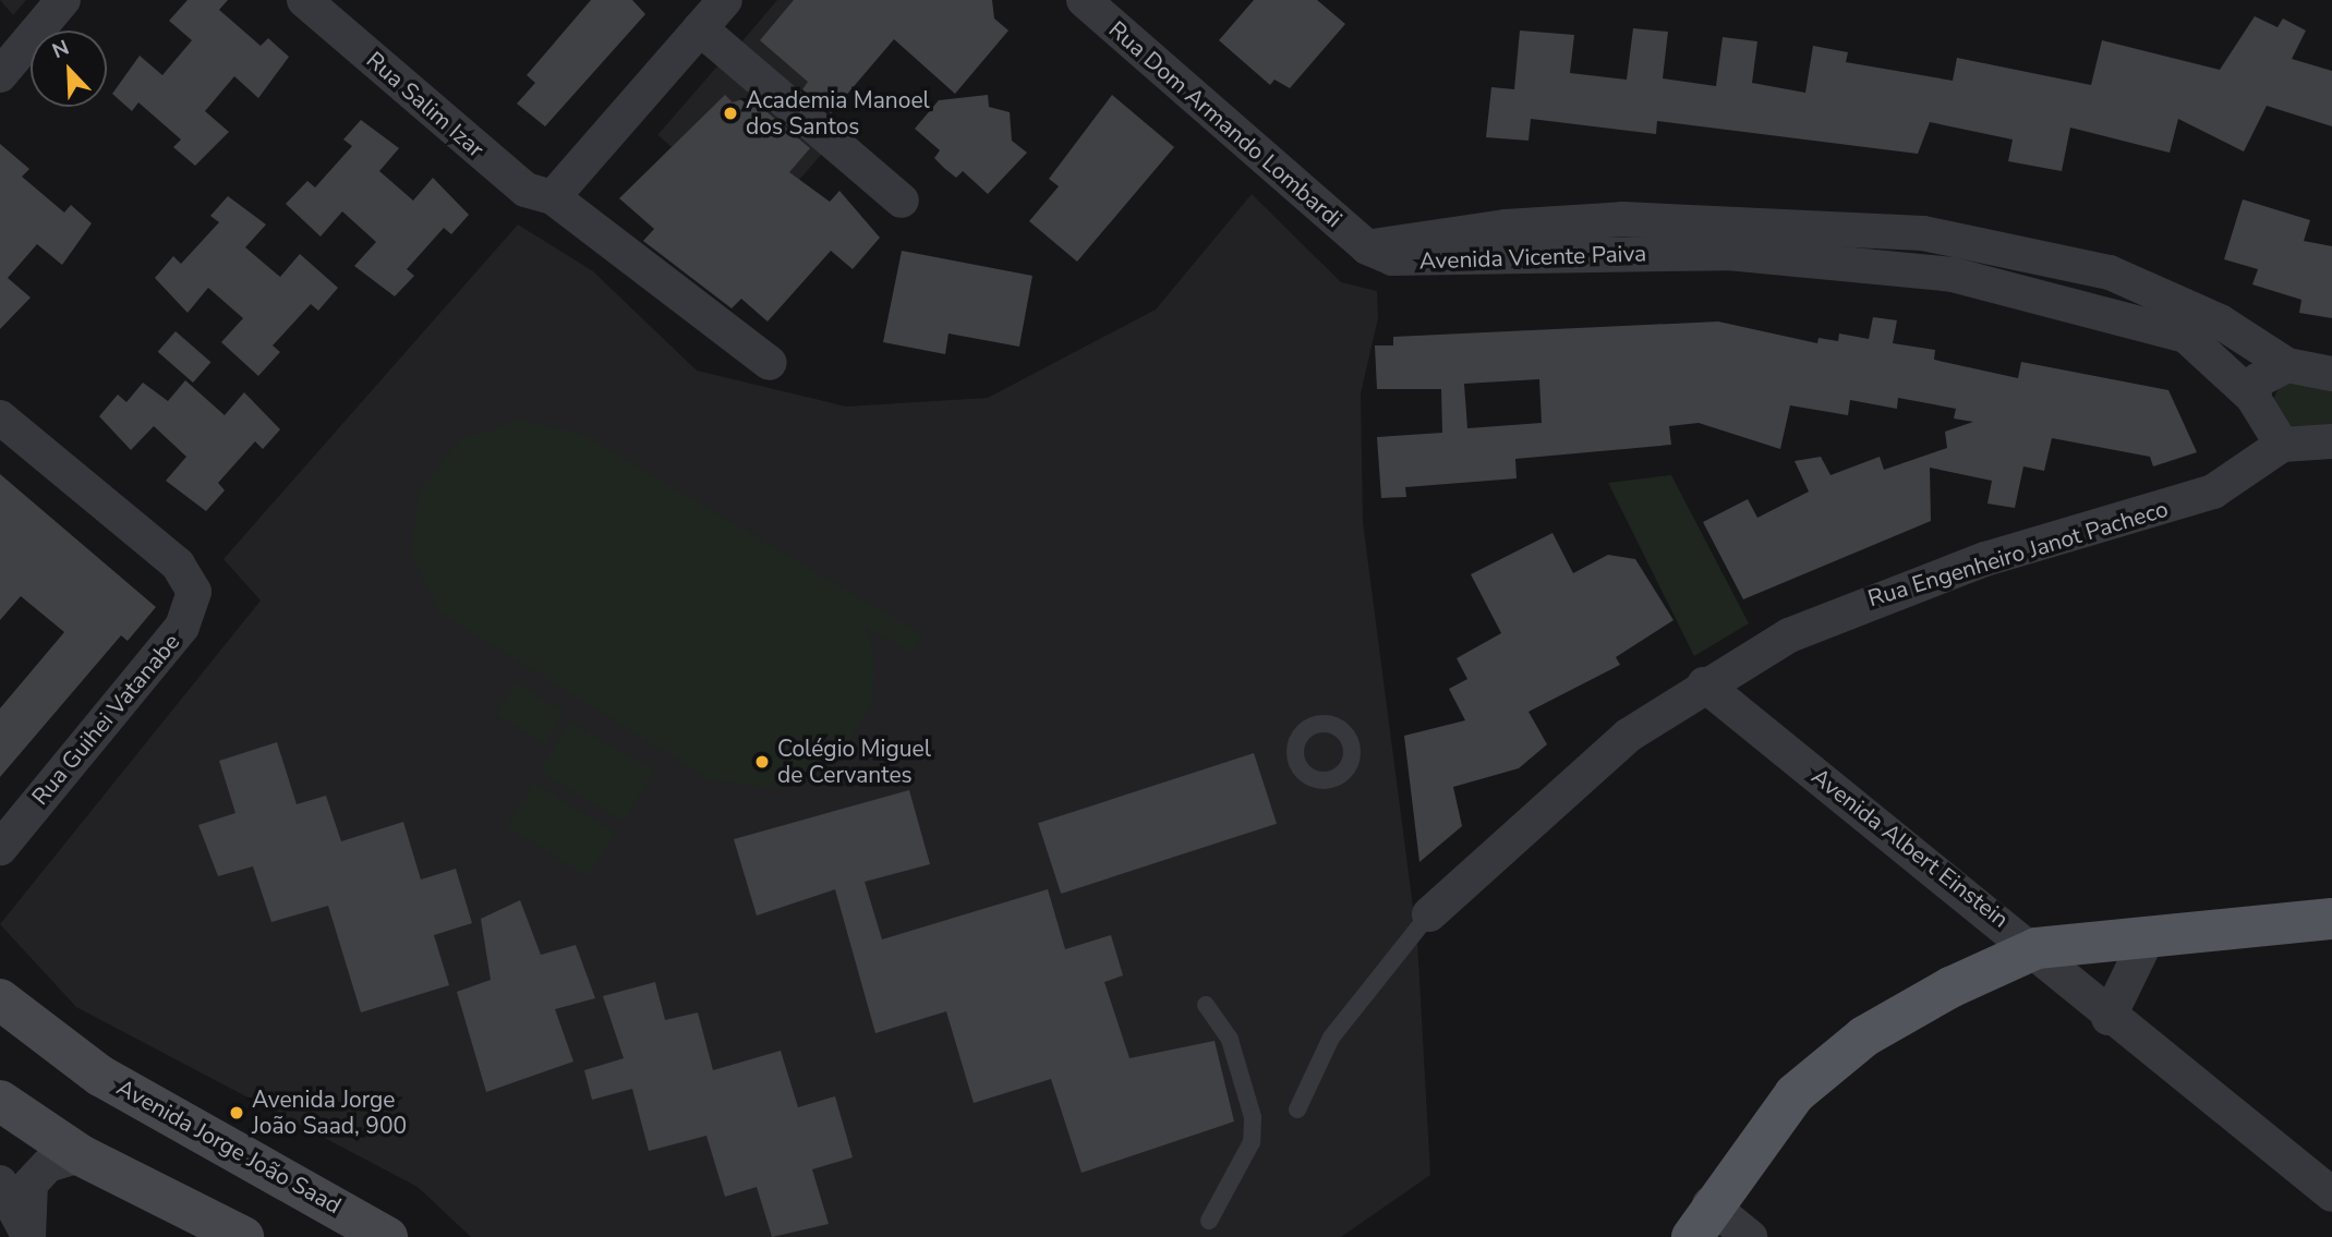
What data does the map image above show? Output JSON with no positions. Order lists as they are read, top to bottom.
{
  "streets": {
    "main road": ["Avenida Jorge João Saad"],
    "street": [
      "Rua Salim Izar",
      "Rua Dom Armando Lombardi",
      "Avenida Vicente Paiva",
      "Rua Engenheiro Janot Pacheco",
      "Rua Guihei Vatanabe",
      "Avenida Albert Einstein"
    ]
  },
  "crossings": [
    ["Rua Dom Armando Lombardi", "Avenida Vicente Paiva"],
    ["Rua Engenheiro Janot Pacheco", "Avenida Albert Einstein"]
  ],
  "places": ["Academia Manoel dos Santos", "Colégio Miguel de Cervantes", "Avenida Jorge João Saad, 900"],
  "north": "top left"
}
